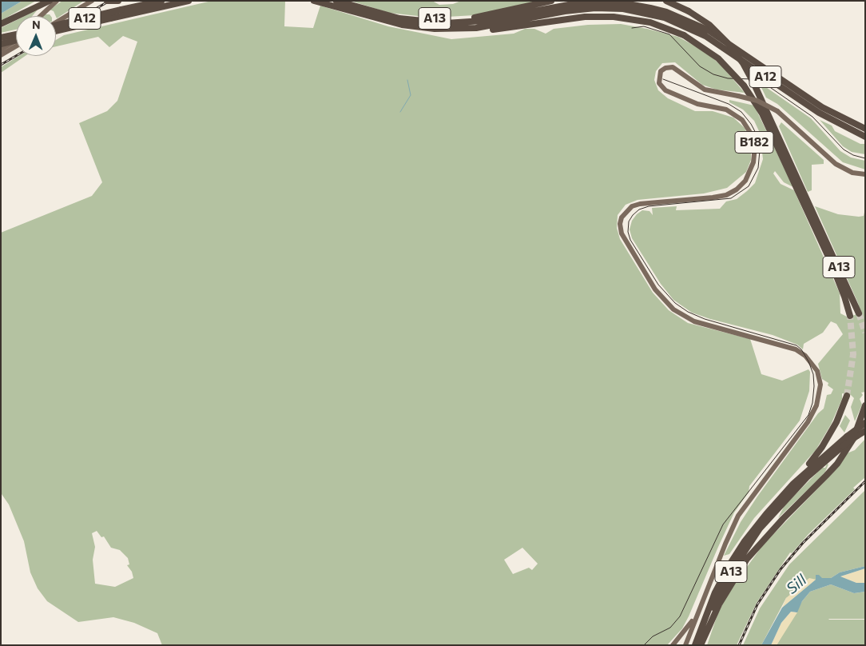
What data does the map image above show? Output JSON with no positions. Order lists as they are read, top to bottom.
{
  "streets": {
    "highway": ["A12", "A13"],
    "main road": ["B182"]
  },
  "crossings": [
    ["A12", "A13"]
  ],
  "water": ["Sill"],
  "north": "top"
}
